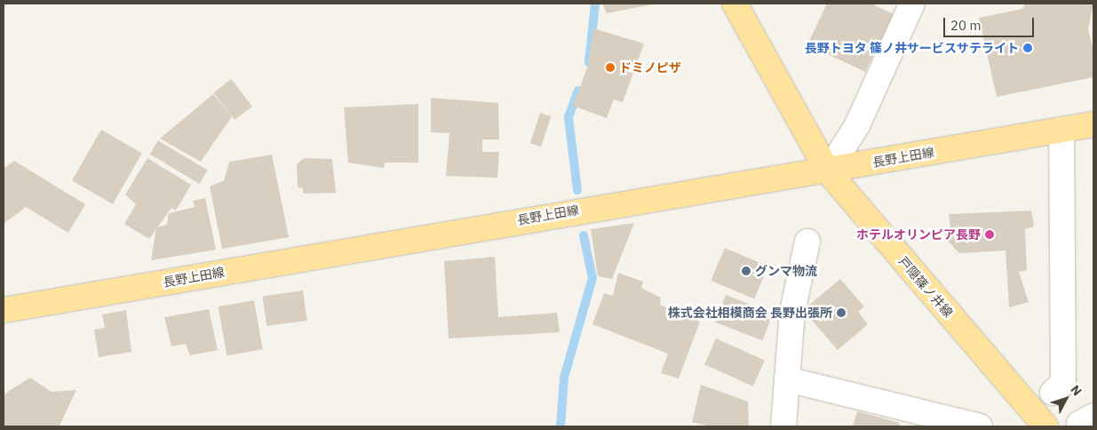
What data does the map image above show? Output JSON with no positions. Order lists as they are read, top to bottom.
{
  "streets": {
    "main road": ["長野上田線", "戸隠篠ノ井線"]
  },
  "crossings": [
    ["長野上田線", "戸隠篠ノ井線"]
  ],
  "places": [
    "長野トヨタ 篠ノ井サービスサテライト",
    "ドミノピザ",
    "ホテルオリンピア長野",
    "グンマ物流",
    "株式会社相模商会 長野出張所"
  ],
  "scale_bar": "20 m",
  "north": "top right"
}
